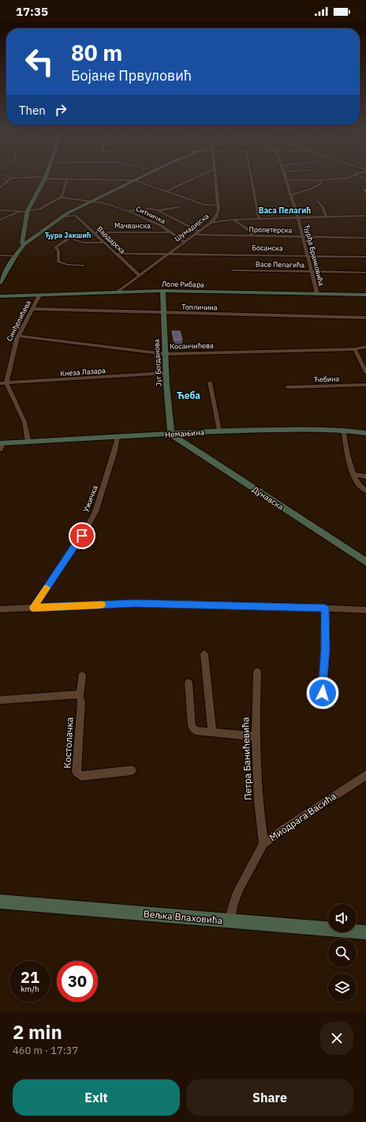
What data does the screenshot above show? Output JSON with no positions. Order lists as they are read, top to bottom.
{
  "streets": {
    "street": [
      "Ситничка",
      "Мачванска",
      "Шумадијска",
      "Пролетерска",
      "Вардарска",
      "Босанска",
      "Ђурђа Бранковића",
      "Васе Пелагића",
      "Лоле Рибара",
      "Топличина",
      "Синђелићева",
      "Косанчићева",
      "Југ Богданова",
      "Кнеза Лазара",
      "Ћебина",
      "Немањина",
      "Дунавска",
      "Ужичка",
      "Костолачка",
      "Петра Банићевића",
      "Миодрага Васића",
      "Вељка Влаховића"
    ]
  },
  "crossings": [
    ["Ситничка", "Мачванска"],
    ["Ситничка", "Шумадијска"],
    ["Мачванска", "Вардарска"],
    ["Шумадијска", "Пролетерска"],
    ["Шумадијска", "Вардарска"],
    ["Шумадијска", "Босанска"],
    ["Шумадијска", "Лоле Рибара"],
    ["Пролетерска", "Ђурђа Бранковића"],
    ["Вардарска", "Босанска"],
    ["Босанска", "Ђурђа Бранковића"],
    ["Ђурђа Бранковића", "Васе Пелагића"],
    ["Ђурђа Бранковића", "Лоле Рибара"],
    ["Лоле Рибара", "Синђелићева"],
    ["Лоле Рибара", "Југ Богданова"],
    ["Топличина", "Синђелићева"],
    ["Топличина", "Југ Богданова"],
    ["Синђелићева", "Косанчићева"],
    ["Синђелићева", "Кнеза Лазара"],
    ["Косанчићева", "Југ Богданова"],
    ["Југ Богданова", "Кнеза Лазара"],
    ["Југ Богданова", "Немањина"],
    ["Југ Богданова", "Дунавска"],
    ["Немањина", "Дунавска"],
    ["Немањина", "Ужичка"],
    ["Петра Банићевића", "Миодрага Васића"],
    ["Миодрага Васића", "Вељка Влаховића"]
  ],
  "districts": ["Васа Пелагић", "Ђура Јакшић", "Ћеба"],
  "page": {
    "status": "17:35",
    "turn": ["80 m", "Бојане Првуловић"],
    "then": "Then",
    "speed": "21 km/h",
    "limit": "30",
    "heading": ["2 min", "460 m · 17:37"],
    "buttons": ["Exit", "Share"]
  }
}
